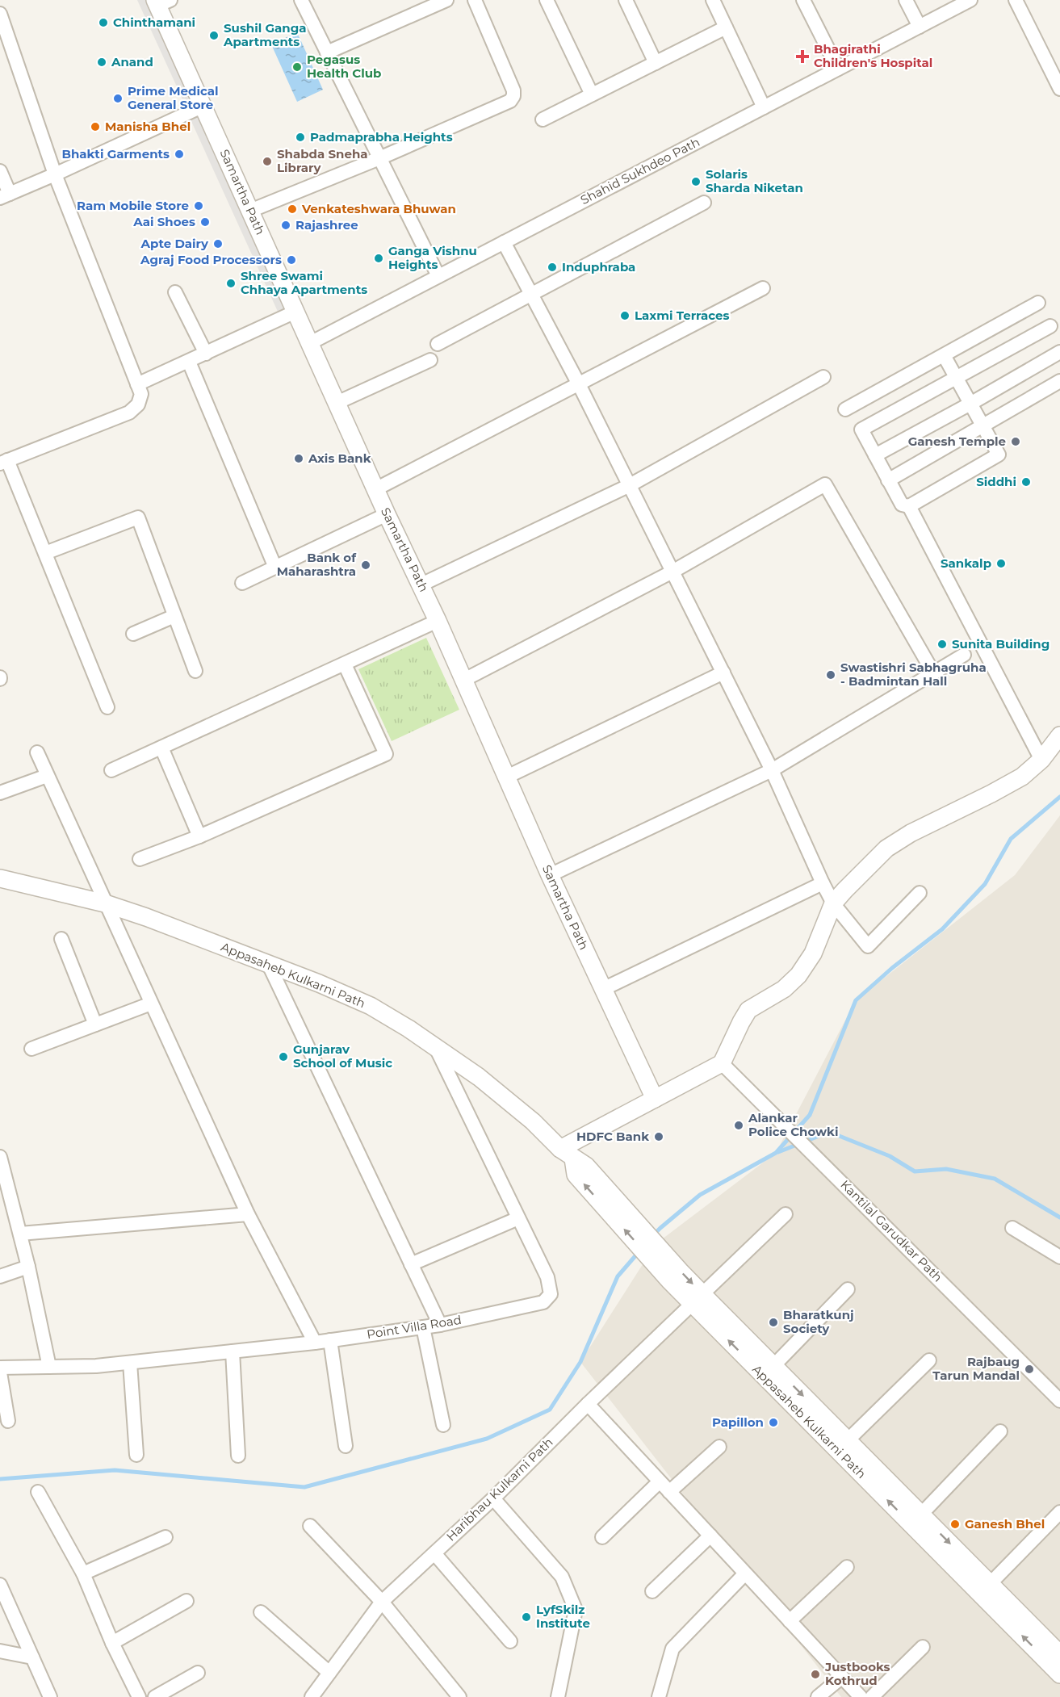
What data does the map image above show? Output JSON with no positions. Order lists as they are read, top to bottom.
{
  "streets": {
    "street": [
      "Shahid Sukhdeo Path",
      "Samartha Path",
      "Appasaheb Kulkarni Path",
      "Kantilal Garudkar Path",
      "Point Villa Road",
      "Haribhau Kulkarni Path"
    ]
  },
  "crossings": [
    ["Shahid Sukhdeo Path", "Samartha Path"],
    ["Appasaheb Kulkarni Path", "Point Villa Road"],
    ["Appasaheb Kulkarni Path", "Haribhau Kulkarni Path"]
  ],
  "places": {
    "other": [
      "Chinthamani",
      "Sushil Ganga Apartments",
      "Anand",
      "Pegasus Health Club",
      "Prime Medical General Store",
      "Manisha Bhel",
      "Padmaprabha Heights",
      "Bhakti Garments",
      "Shabda Sneha Library",
      "Solaris Sharda Niketan",
      "Ram Mobile Store",
      "Venkateshwara Bhuwan",
      "Aai Shoes",
      "Rajashree",
      "Apte Dairy",
      "Ganga Vishnu Heights",
      "Agraj Food Processors",
      "Induphraba",
      "Shree Swami Chhaya Apartments",
      "Laxmi Terraces",
      "Ganesh Temple",
      "Axis Bank",
      "Siddhi",
      "Sankalp",
      "Bank of Maharashtra",
      "Sunita Building",
      "Swastishri Sabhagruha - Badmintan Hall",
      "Gunjarav School of Music",
      "Alankar Police Chowki",
      "HDFC Bank",
      "Bharatkunj Society",
      "Rajbaug Tarun Mandal",
      "Papillon",
      "Ganesh Bhel",
      "LyfSkilz Institute",
      "Justbooks Kothrud"
    ],
    "health": ["Bhagirathi Children's Hospital"]
  }
}
